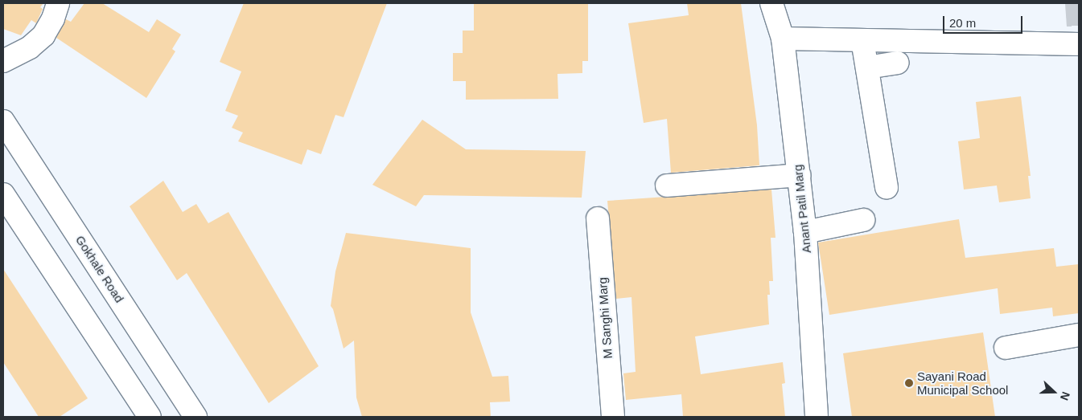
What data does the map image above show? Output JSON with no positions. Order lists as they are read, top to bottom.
{
  "streets": {
    "street": ["Anant Patil Marg", "Gokhale Road", "M Sanghi Marg"]
  },
  "places": ["Sayani Road Municipal School"],
  "scale_bar": "20 m",
  "north": "right"
}
